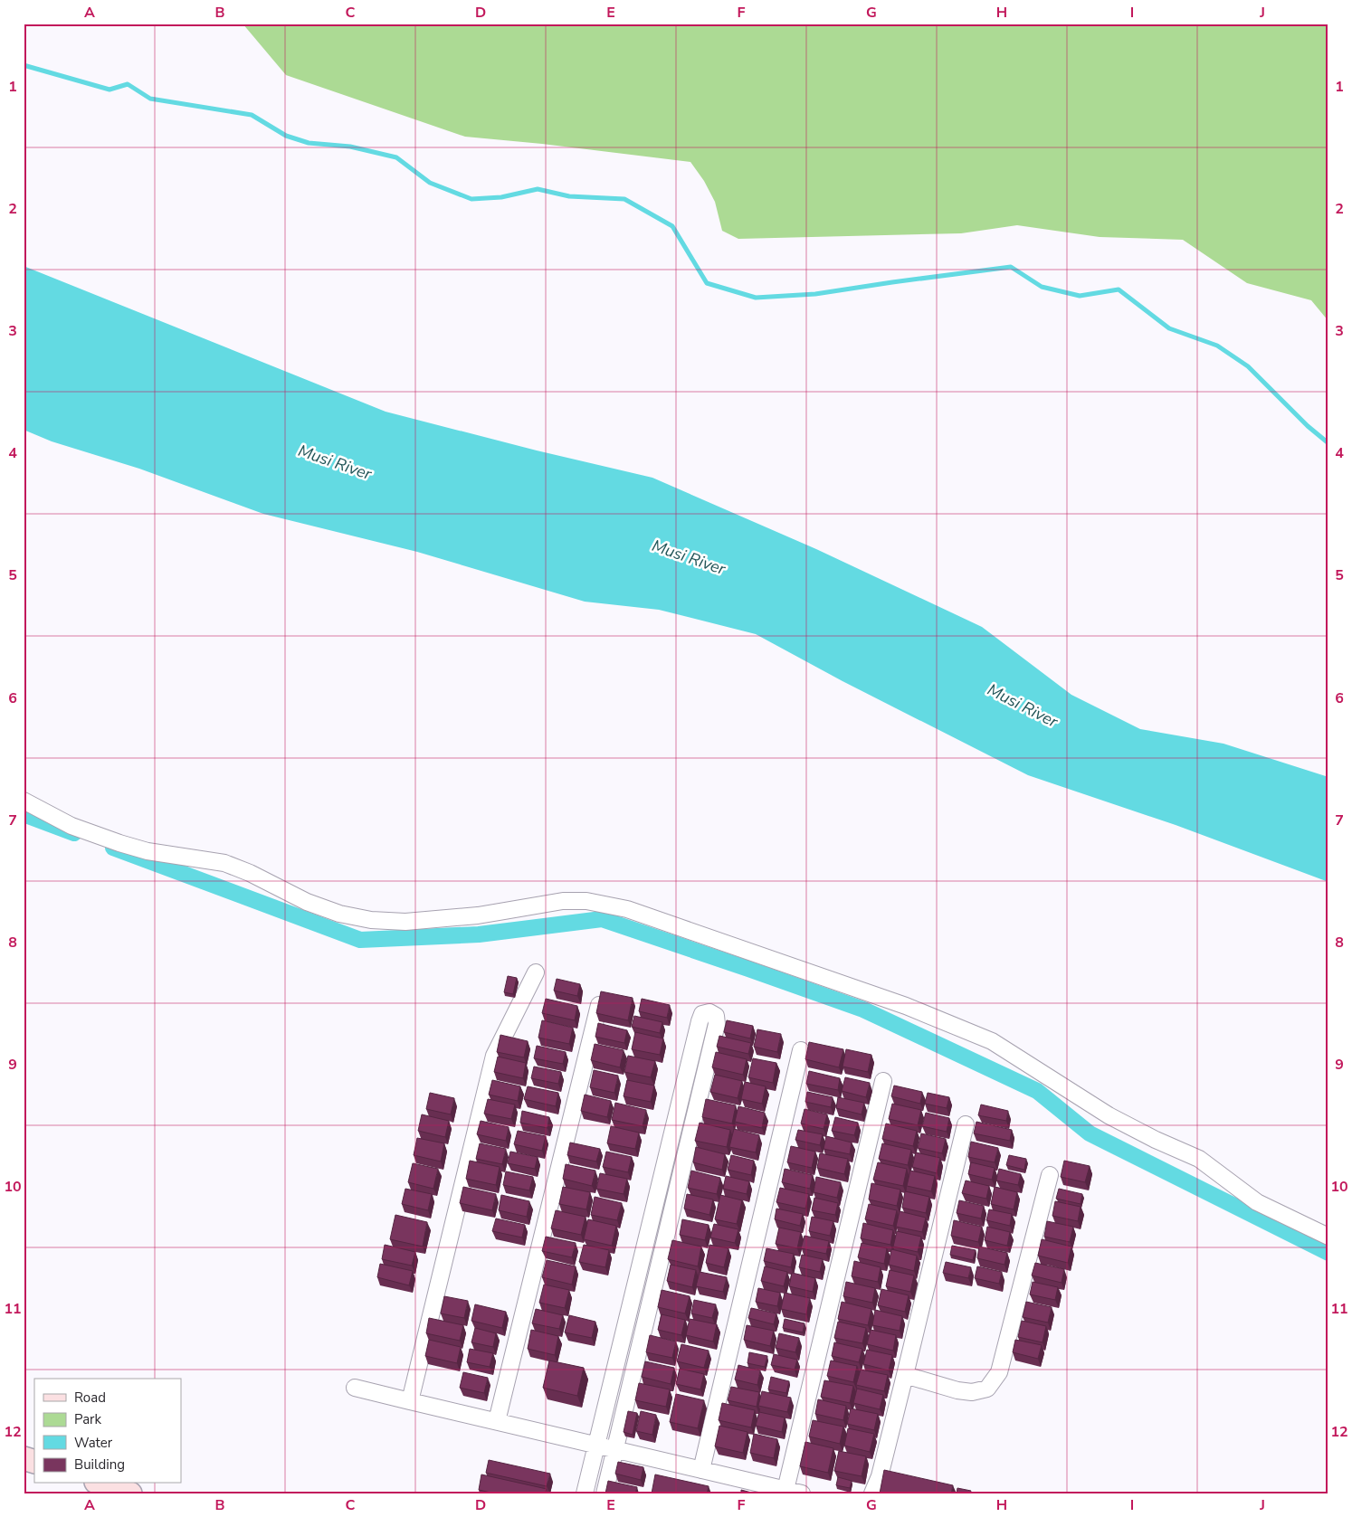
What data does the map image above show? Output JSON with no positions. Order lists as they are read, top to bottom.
{
  "water": ["Musi River"],
  "legend": [
    "Road",
    "Park",
    "Water",
    "Building"
  ],
  "grid": {
    "columns": [
      "A",
      "B",
      "C",
      "D",
      "E",
      "F",
      "G",
      "H",
      "I",
      "J"
    ],
    "rows": [
      "1",
      "2",
      "3",
      "4",
      "5",
      "6",
      "7",
      "8",
      "9",
      "10",
      "11",
      "12"
    ]
  }
}
